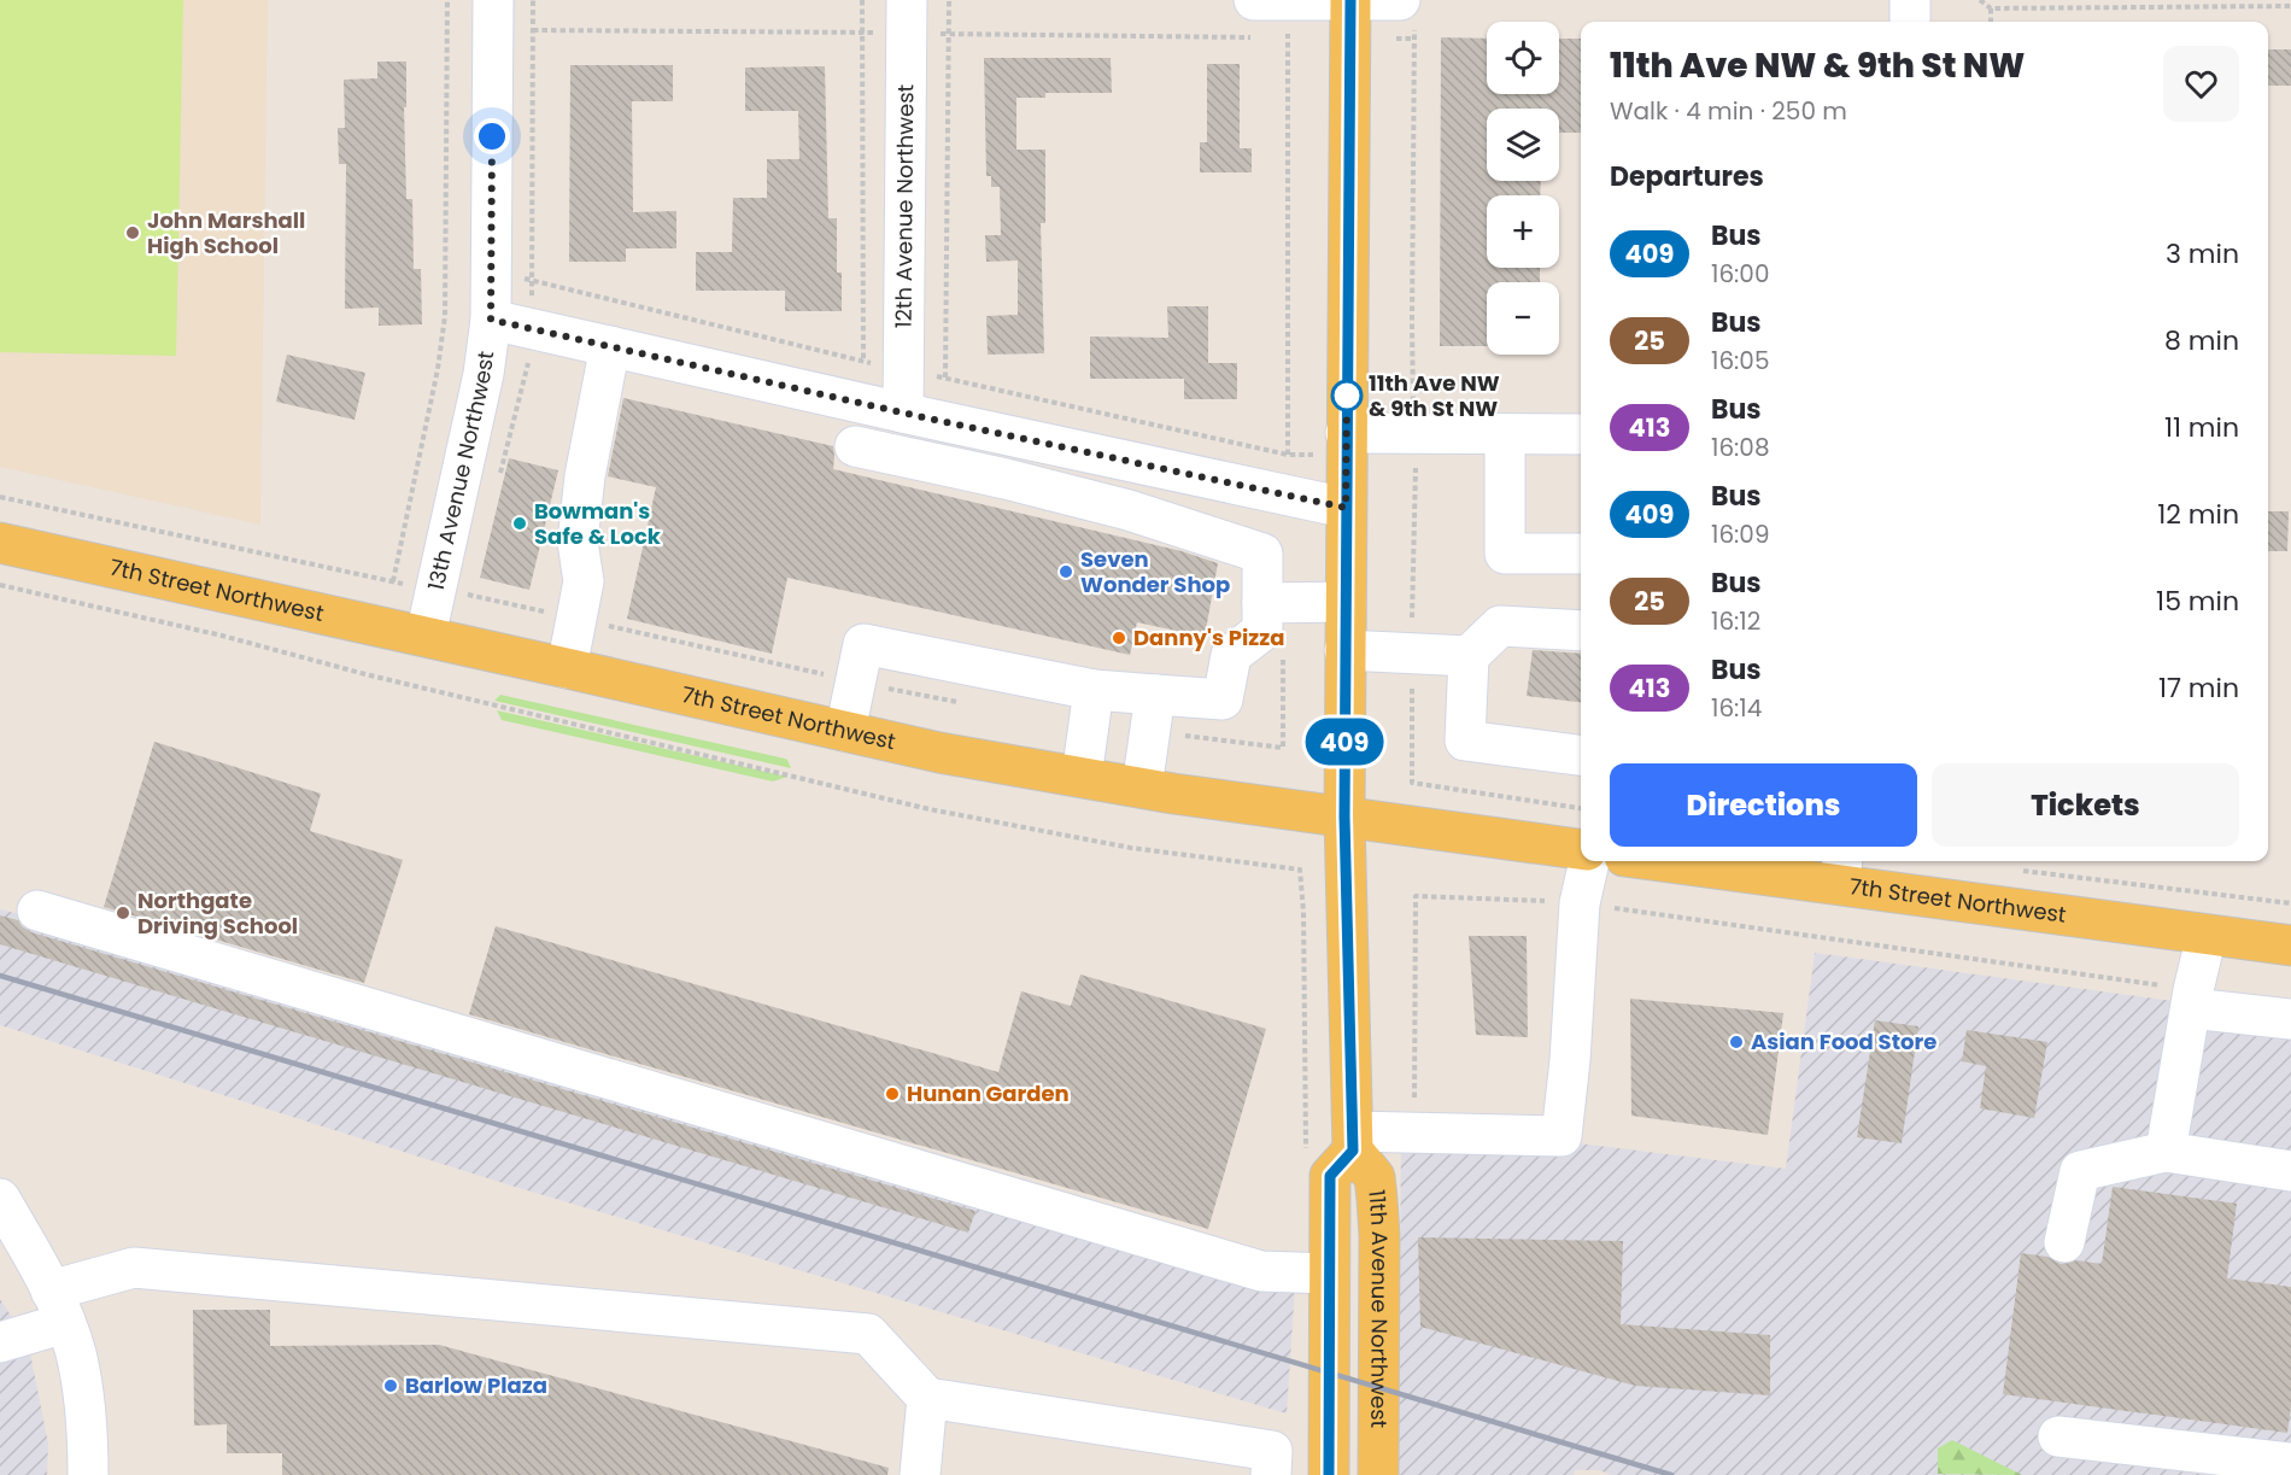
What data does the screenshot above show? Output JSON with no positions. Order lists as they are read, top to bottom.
{
  "streets": {
    "main road": ["7th Street Northwest", "11th Avenue Northwest"],
    "street": ["12th Avenue Northwest", "13th Avenue Northwest"]
  },
  "crossings": [
    ["13th Avenue Northwest", "7th Street Northwest"]
  ],
  "places": [
    "John Marshall High School",
    "11th Ave NW & 9th St NW",
    "Bowman's Safe & Lock",
    "Seven Wonder Shop",
    "Danny's Pizza",
    "Northgate Driving School",
    "Asian Food Store",
    "Hunan Garden",
    "Barlow Plaza"
  ],
  "lines": ["bus line 409"],
  "page": {
    "on_map": "409",
    "map_buttons": ["+", "−"],
    "heading": [
      ["11th Ave NW & 9th St NW", "Walk · 4 min · 250 m"],
      "Departures"
    ],
    "list": [
      {
        "mark": "409",
        "name": "Bus",
        "note": "16:00",
        "value": "3 min"
      },
      {
        "mark": "25",
        "name": "Bus",
        "note": "16:05",
        "value": "8 min"
      },
      {
        "mark": "413",
        "name": "Bus",
        "note": "16:08",
        "value": "11 min"
      },
      {
        "mark": "409",
        "name": "Bus",
        "note": "16:09",
        "value": "12 min"
      },
      {
        "mark": "25",
        "name": "Bus",
        "note": "16:12",
        "value": "15 min"
      },
      {
        "mark": "413",
        "name": "Bus",
        "note": "16:14",
        "value": "17 min"
      }
    ],
    "buttons": ["Directions", "Tickets"]
  }
}
